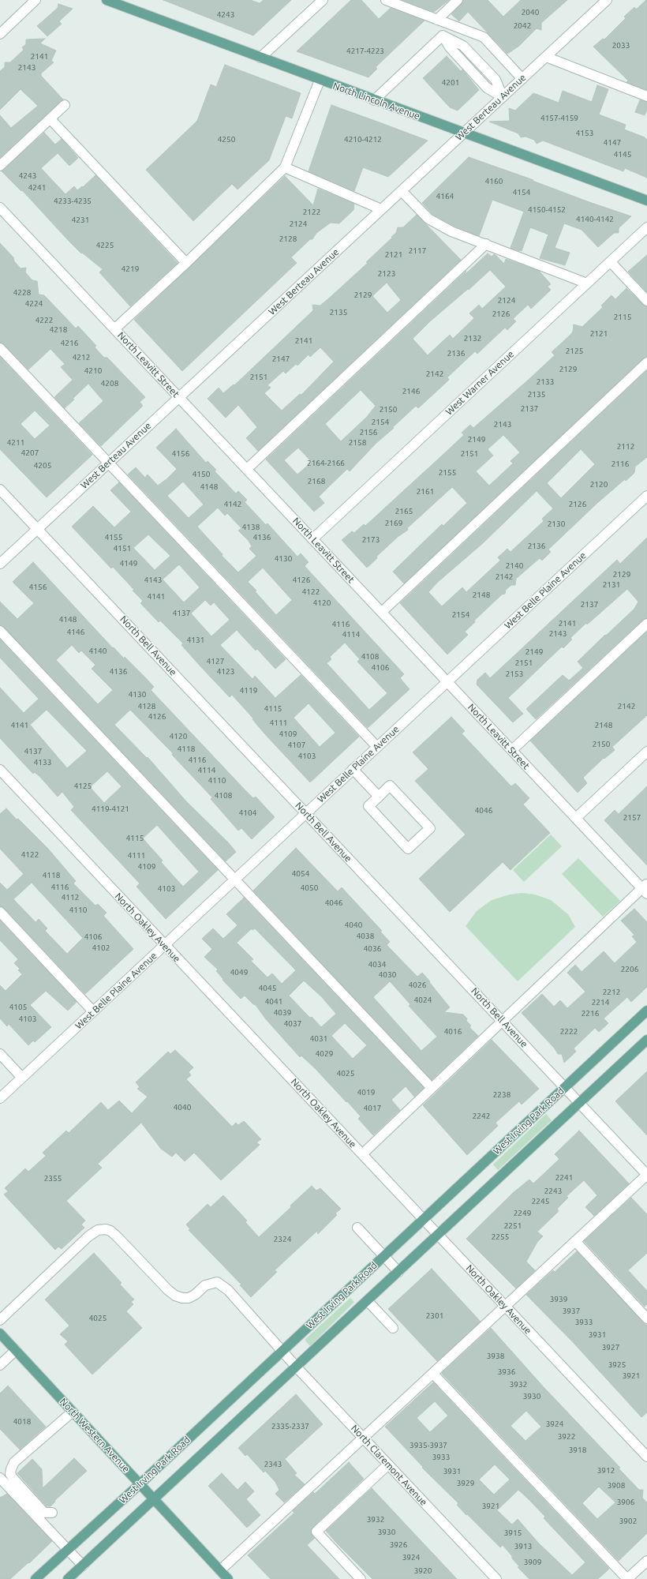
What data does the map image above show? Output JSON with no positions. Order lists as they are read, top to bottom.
{
  "streets": {
    "main road": ["North Lincoln Avenue", "West Irving Park Road", "North Western Avenue"],
    "street": [
      "West Berteau Avenue",
      "North Leavitt Street",
      "West Warner Avenue",
      "West Belle Plaine Avenue",
      "North Bell Avenue",
      "North Oakley Avenue",
      "North Claremont Avenue"
    ]
  },
  "crossings": [
    ["North Lincoln Avenue", "West Berteau Avenue"],
    ["West Berteau Avenue", "North Leavitt Street"],
    ["West Berteau Avenue", "North Bell Avenue"],
    ["North Leavitt Street", "West Warner Avenue"],
    ["North Leavitt Street", "West Belle Plaine Avenue"],
    ["West Belle Plaine Avenue", "North Bell Avenue"],
    ["West Belle Plaine Avenue", "North Oakley Avenue"],
    ["North Bell Avenue", "West Irving Park Road"],
    ["North Oakley Avenue", "West Irving Park Road"],
    ["West Irving Park Road", "North Western Avenue"],
    ["West Irving Park Road", "North Claremont Avenue"]
  ],
  "house_numbers": [
    "2040",
    "4243",
    "2042",
    "2033",
    "4217-4223",
    "2141",
    "2143",
    "4201",
    "4157-4159",
    "4153",
    "4250",
    "4210-4212",
    "4147",
    "4145",
    "4243",
    "4160",
    "4241",
    "4154",
    "4164",
    "4233-4235",
    "4150-4152",
    "2122",
    "4140-4142",
    "4231",
    "2124",
    "2128",
    "4225",
    "2117",
    "2121",
    "4219",
    "2123",
    "4228",
    "2129",
    "2124",
    "4224",
    "2135",
    "2126",
    "2115",
    "4222",
    "4218",
    "2121",
    "2132",
    "2141",
    "4216",
    "2125",
    "2136",
    "4212",
    "2147",
    "2129",
    "4210",
    "2142",
    "2151",
    "2133",
    "4208",
    "2146",
    "2135",
    "2137",
    "2150",
    "2154",
    "2143",
    "2156",
    "2149",
    "4211",
    "2158",
    "2112",
    "4207",
    "4156",
    "2151",
    "2164-2166",
    "2116",
    "4205",
    "2155",
    "4150",
    "2168",
    "2120",
    "4148",
    "2161",
    "4142",
    "2126",
    "2165",
    "2169",
    "2130",
    "4138",
    "4155",
    "4136",
    "2173",
    "2136",
    "4151",
    "4130",
    "4149",
    "2140",
    "2129",
    "2142",
    "4143",
    "4126",
    "2131",
    "4156",
    "4122",
    "2148",
    "4141",
    "4120",
    "2137",
    "4137",
    "2154",
    "4148",
    "2141",
    "4116",
    "4146",
    "2143",
    "4114",
    "4131",
    "4140",
    "2149",
    "4108",
    "4127",
    "2151",
    "4106",
    "4136",
    "4123",
    "2153",
    "4119",
    "4130",
    "4128",
    "2142",
    "4115",
    "4126",
    "4111",
    "4141",
    "2148",
    "4109",
    "4120",
    "2150",
    "4107",
    "4118",
    "4137",
    "4103",
    "4116",
    "4133",
    "4114",
    "4110",
    "4125",
    "4108",
    "4119-4121",
    "4046",
    "4104",
    "2157",
    "4115",
    "4122",
    "4111",
    "4109",
    "4054",
    "4118",
    "4116",
    "4050",
    "4103",
    "4112",
    "4046",
    "4110",
    "4040",
    "4038",
    "4106",
    "4102",
    "4036",
    "4034",
    "2206",
    "4049",
    "4030",
    "4026",
    "4045",
    "2212",
    "4024",
    "4041",
    "2214",
    "4105",
    "4039",
    "2216",
    "4103",
    "4037",
    "4016",
    "2222",
    "4031",
    "4029",
    "4025",
    "4019",
    "2238",
    "4040",
    "4017",
    "2242",
    "2241",
    "2355",
    "2243",
    "2245",
    "2249",
    "2251",
    "2255",
    "2324",
    "3939",
    "3937",
    "2301",
    "4025",
    "3933",
    "3931",
    "3927",
    "3938",
    "3925",
    "3936",
    "3921",
    "3932",
    "3930",
    "4018",
    "3924",
    "2335-2337",
    "3922",
    "3935-3937",
    "3918",
    "3933",
    "2343",
    "3912",
    "3931",
    "3929",
    "3908",
    "3906",
    "3921",
    "3932",
    "3902",
    "3930",
    "3915",
    "3926",
    "3913",
    "3924",
    "3909",
    "3920"
  ]
}
